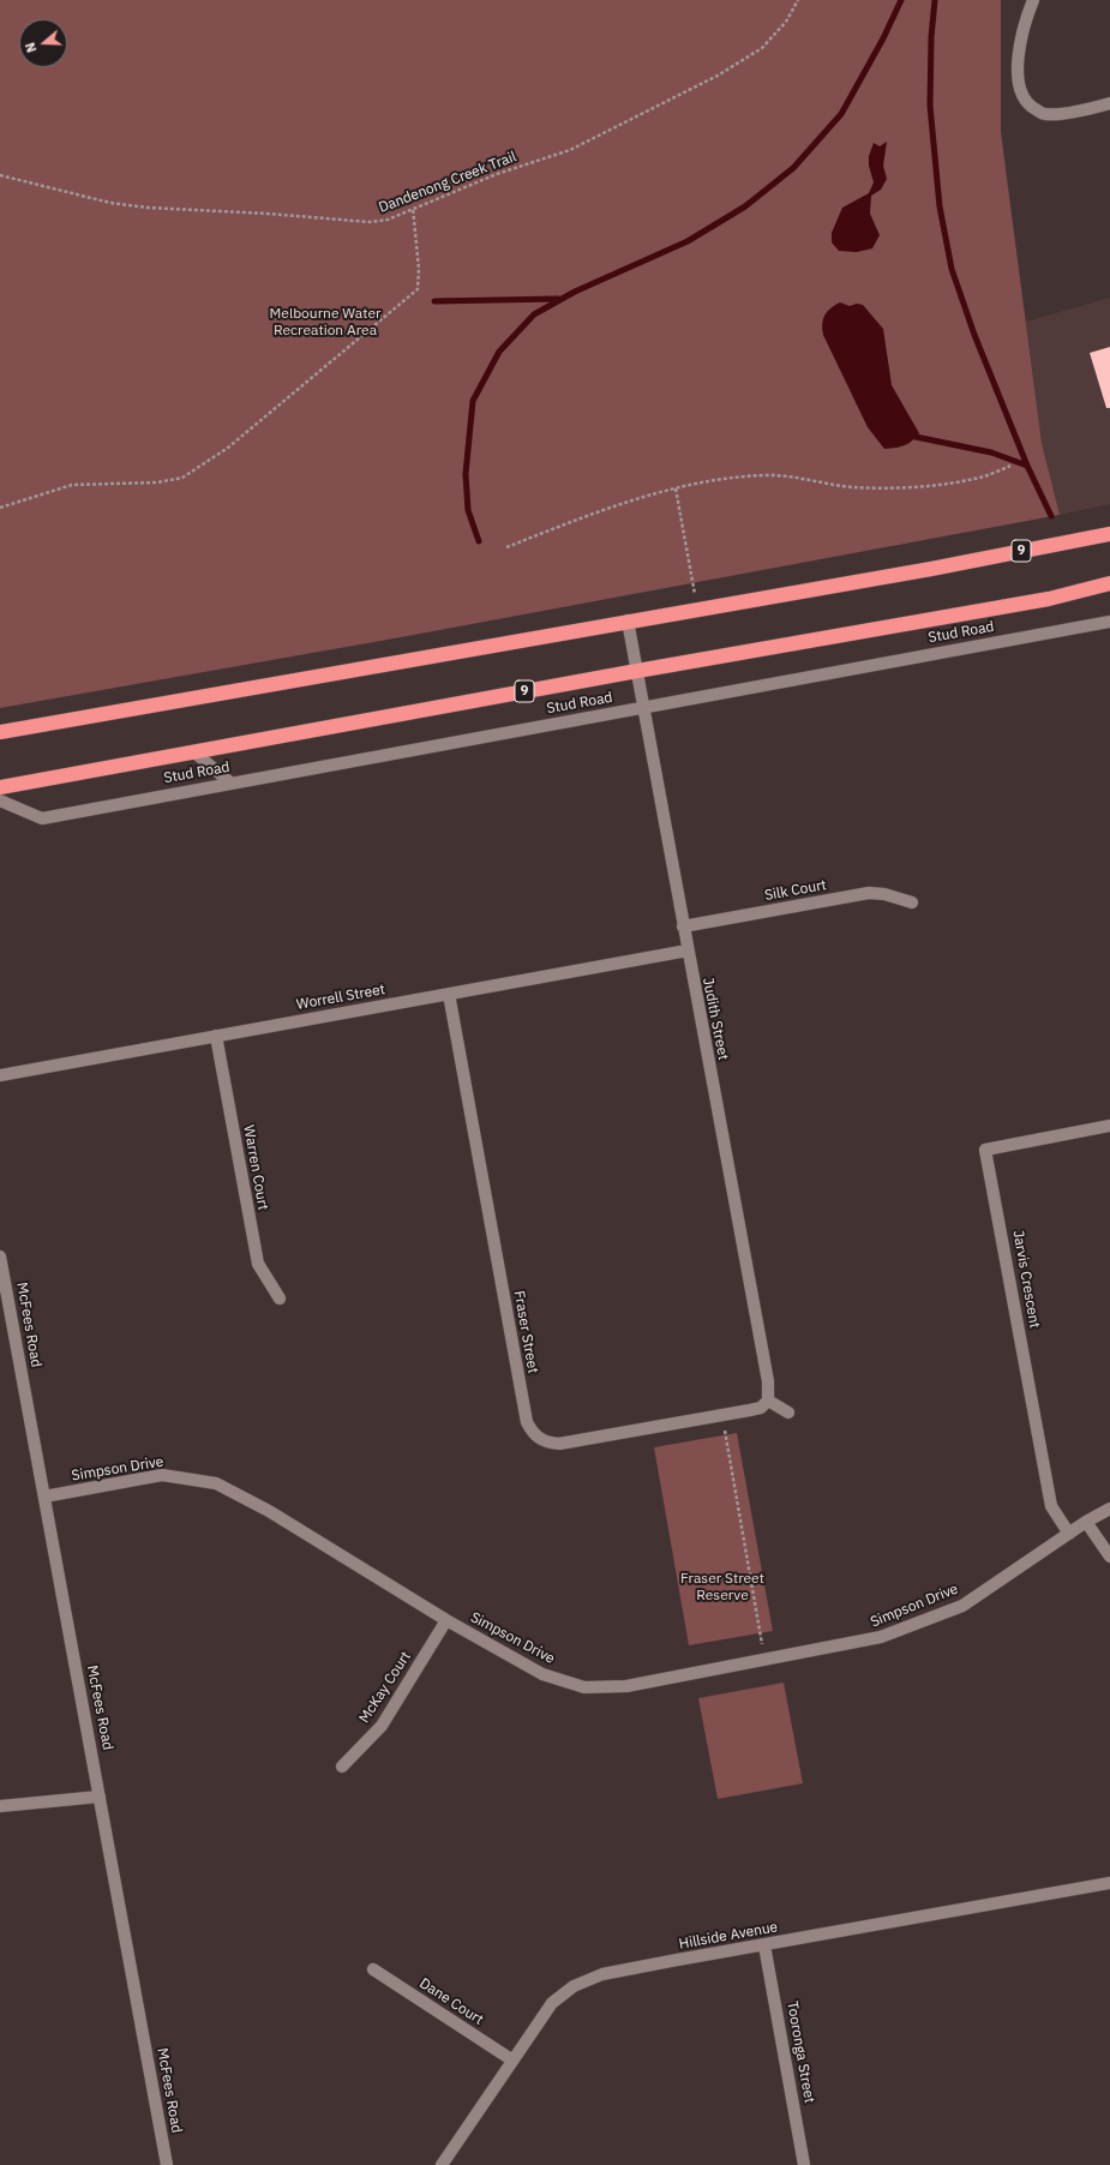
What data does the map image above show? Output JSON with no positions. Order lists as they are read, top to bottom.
{
  "streets": {
    "highway": ["9", "Stud Road"],
    "street": [
      "Silk Court",
      "Worrell Street",
      "Judith Street",
      "Warren Court",
      "Jarvis Crescent",
      "McFees Road",
      "Fraser Street",
      "Simpson Drive",
      "McKay Court",
      "Hillside Avenue",
      "Dane Court",
      "Tooronga Street"
    ],
    "path": ["Dandenong Creek Trail"]
  },
  "crossings": [
    ["9", "Judith Street"],
    ["Stud Road", "Judith Street"],
    ["Silk Court", "Judith Street"],
    ["Worrell Street", "Judith Street"],
    ["Worrell Street", "Warren Court"],
    ["Worrell Street", "Fraser Street"],
    ["Judith Street", "Fraser Street"],
    ["Jarvis Crescent", "Simpson Drive"],
    ["McFees Road", "Simpson Drive"],
    ["Simpson Drive", "McKay Court"],
    ["Hillside Avenue", "Dane Court"],
    ["Hillside Avenue", "Tooronga Street"]
  ],
  "parks": ["Melbourne Water Recreation Area", "Fraser Street Reserve"],
  "north": "left"
}
